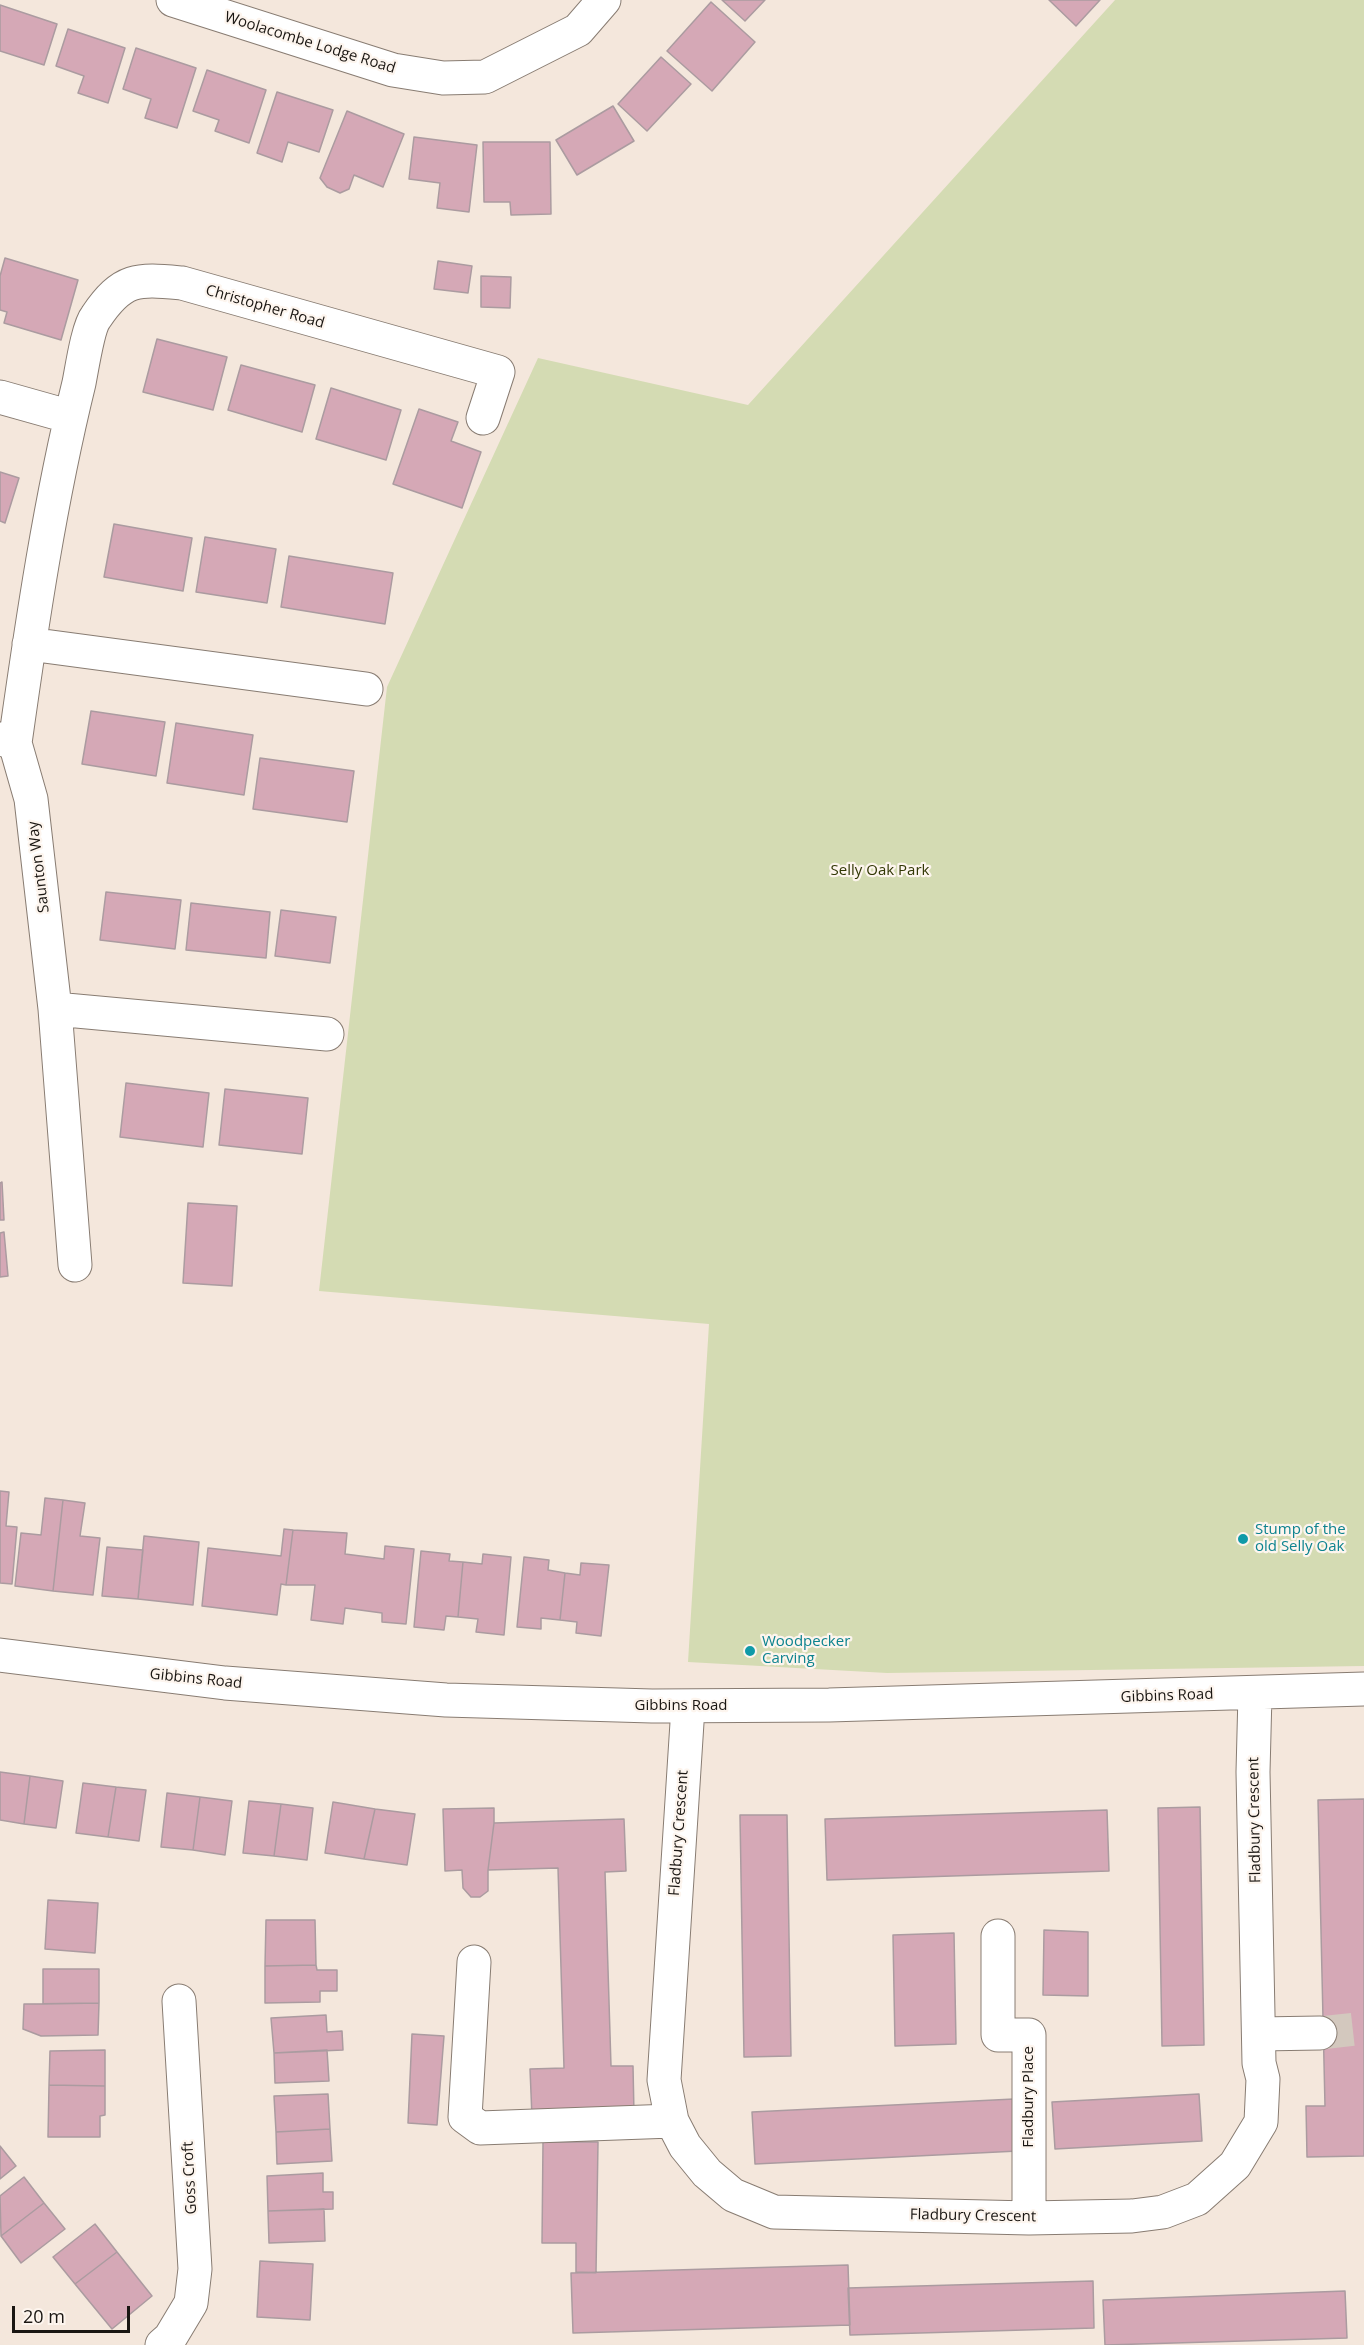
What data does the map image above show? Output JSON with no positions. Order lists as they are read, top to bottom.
{
  "streets": {
    "street": [
      "Woolacombe Lodge Road",
      "Christopher Road",
      "Saunton Way",
      "Gibbins Road",
      "Fladbury Crescent",
      "Fladbury Place",
      "Goss Croft"
    ]
  },
  "crossings": [
    ["Christopher Road", "Saunton Way"],
    ["Gibbins Road", "Fladbury Crescent"],
    ["Fladbury Crescent", "Fladbury Place"]
  ],
  "parks": ["Selly Oak Park"],
  "places": ["Stump of the old Selly Oak", "Woodpecker Carving"],
  "scale_bar": "20 m"
}
